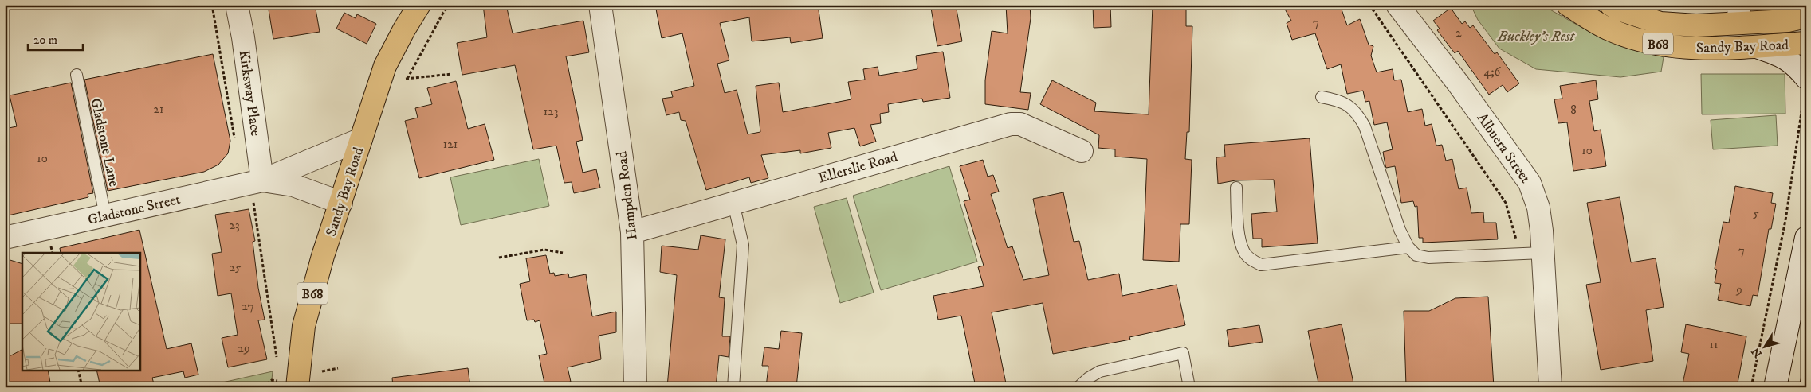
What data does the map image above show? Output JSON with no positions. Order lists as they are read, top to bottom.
{
  "streets": {
    "main road": ["B68", "Sandy Bay Road"],
    "street": [
      "Kirksway Place",
      "Albuera Street",
      "Ellerslie Road",
      "Hampden Road",
      "Gladstone Street"
    ],
    "lane": ["Gladstone Lane"]
  },
  "crossings": [
    ["Sandy Bay Road", "Gladstone Street"],
    ["Kirksway Place", "Gladstone Street"],
    ["Gladstone Lane", "Gladstone Street"],
    ["Ellerslie Road", "Hampden Road"]
  ],
  "parks": ["Buckley's Rest"],
  "house_numbers": [
    "7",
    "2",
    "4;6",
    "21",
    "8",
    "123",
    "121",
    "10",
    "10",
    "5",
    "23",
    "7",
    "25",
    "9",
    "27",
    "11",
    "29"
  ],
  "scale_bar": "20 m",
  "north": "bottom left"
}
